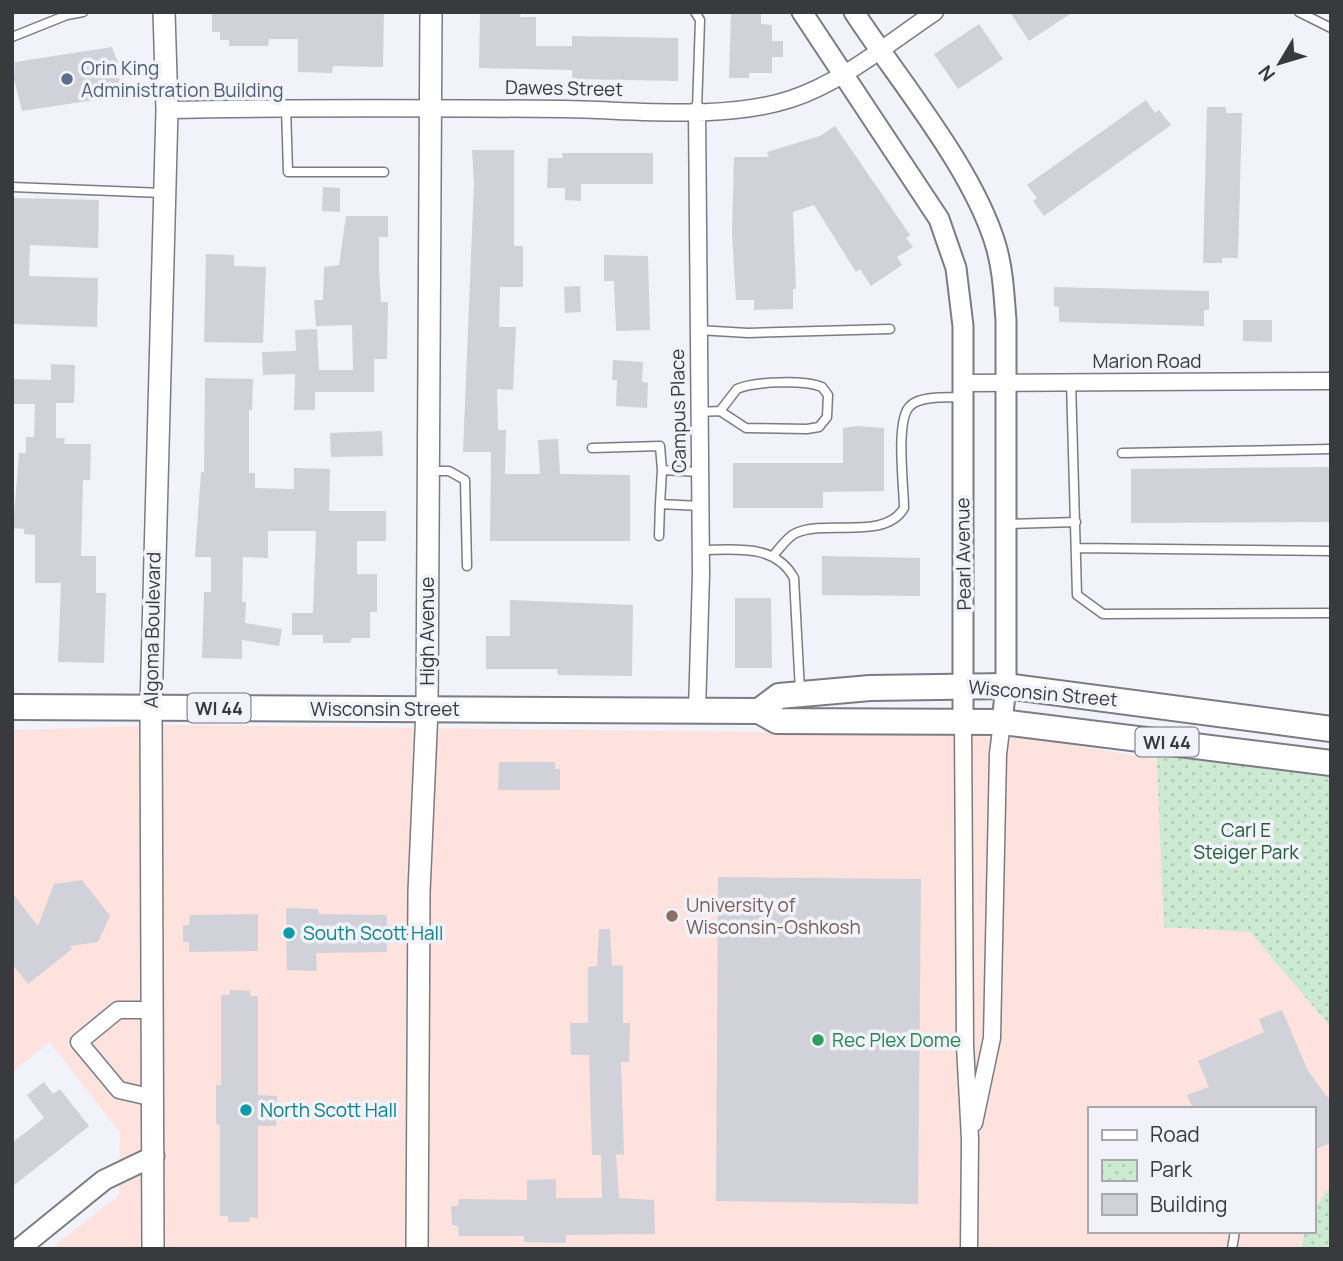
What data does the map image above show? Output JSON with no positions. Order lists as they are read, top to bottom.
{
  "streets": {
    "main road": [
      "Algoma Boulevard",
      "High Avenue",
      "Wisconsin Street",
      "WI 44"
    ],
    "street": [
      "Dawes Street",
      "Marion Road",
      "Campus Place",
      "Pearl Avenue"
    ]
  },
  "crossings": [
    ["Dawes Street", "Campus Place"],
    ["Dawes Street", "Pearl Avenue"],
    ["Dawes Street", "Algoma Boulevard"],
    ["Dawes Street", "High Avenue"],
    ["Marion Road", "Pearl Avenue"],
    ["Campus Place", "Wisconsin Street"],
    ["Pearl Avenue", "Wisconsin Street"],
    ["Algoma Boulevard", "Wisconsin Street"],
    ["High Avenue", "Wisconsin Street"]
  ],
  "parks": ["Carl E Steiger Park"],
  "places": [
    "Orin King Administration Building",
    "University of Wisconsin-Oshkosh",
    "South Scott Hall",
    "Rec Plex Dome",
    "North Scott Hall"
  ],
  "legend": ["Road", "Park", "Building"],
  "north": "bottom left"
}
